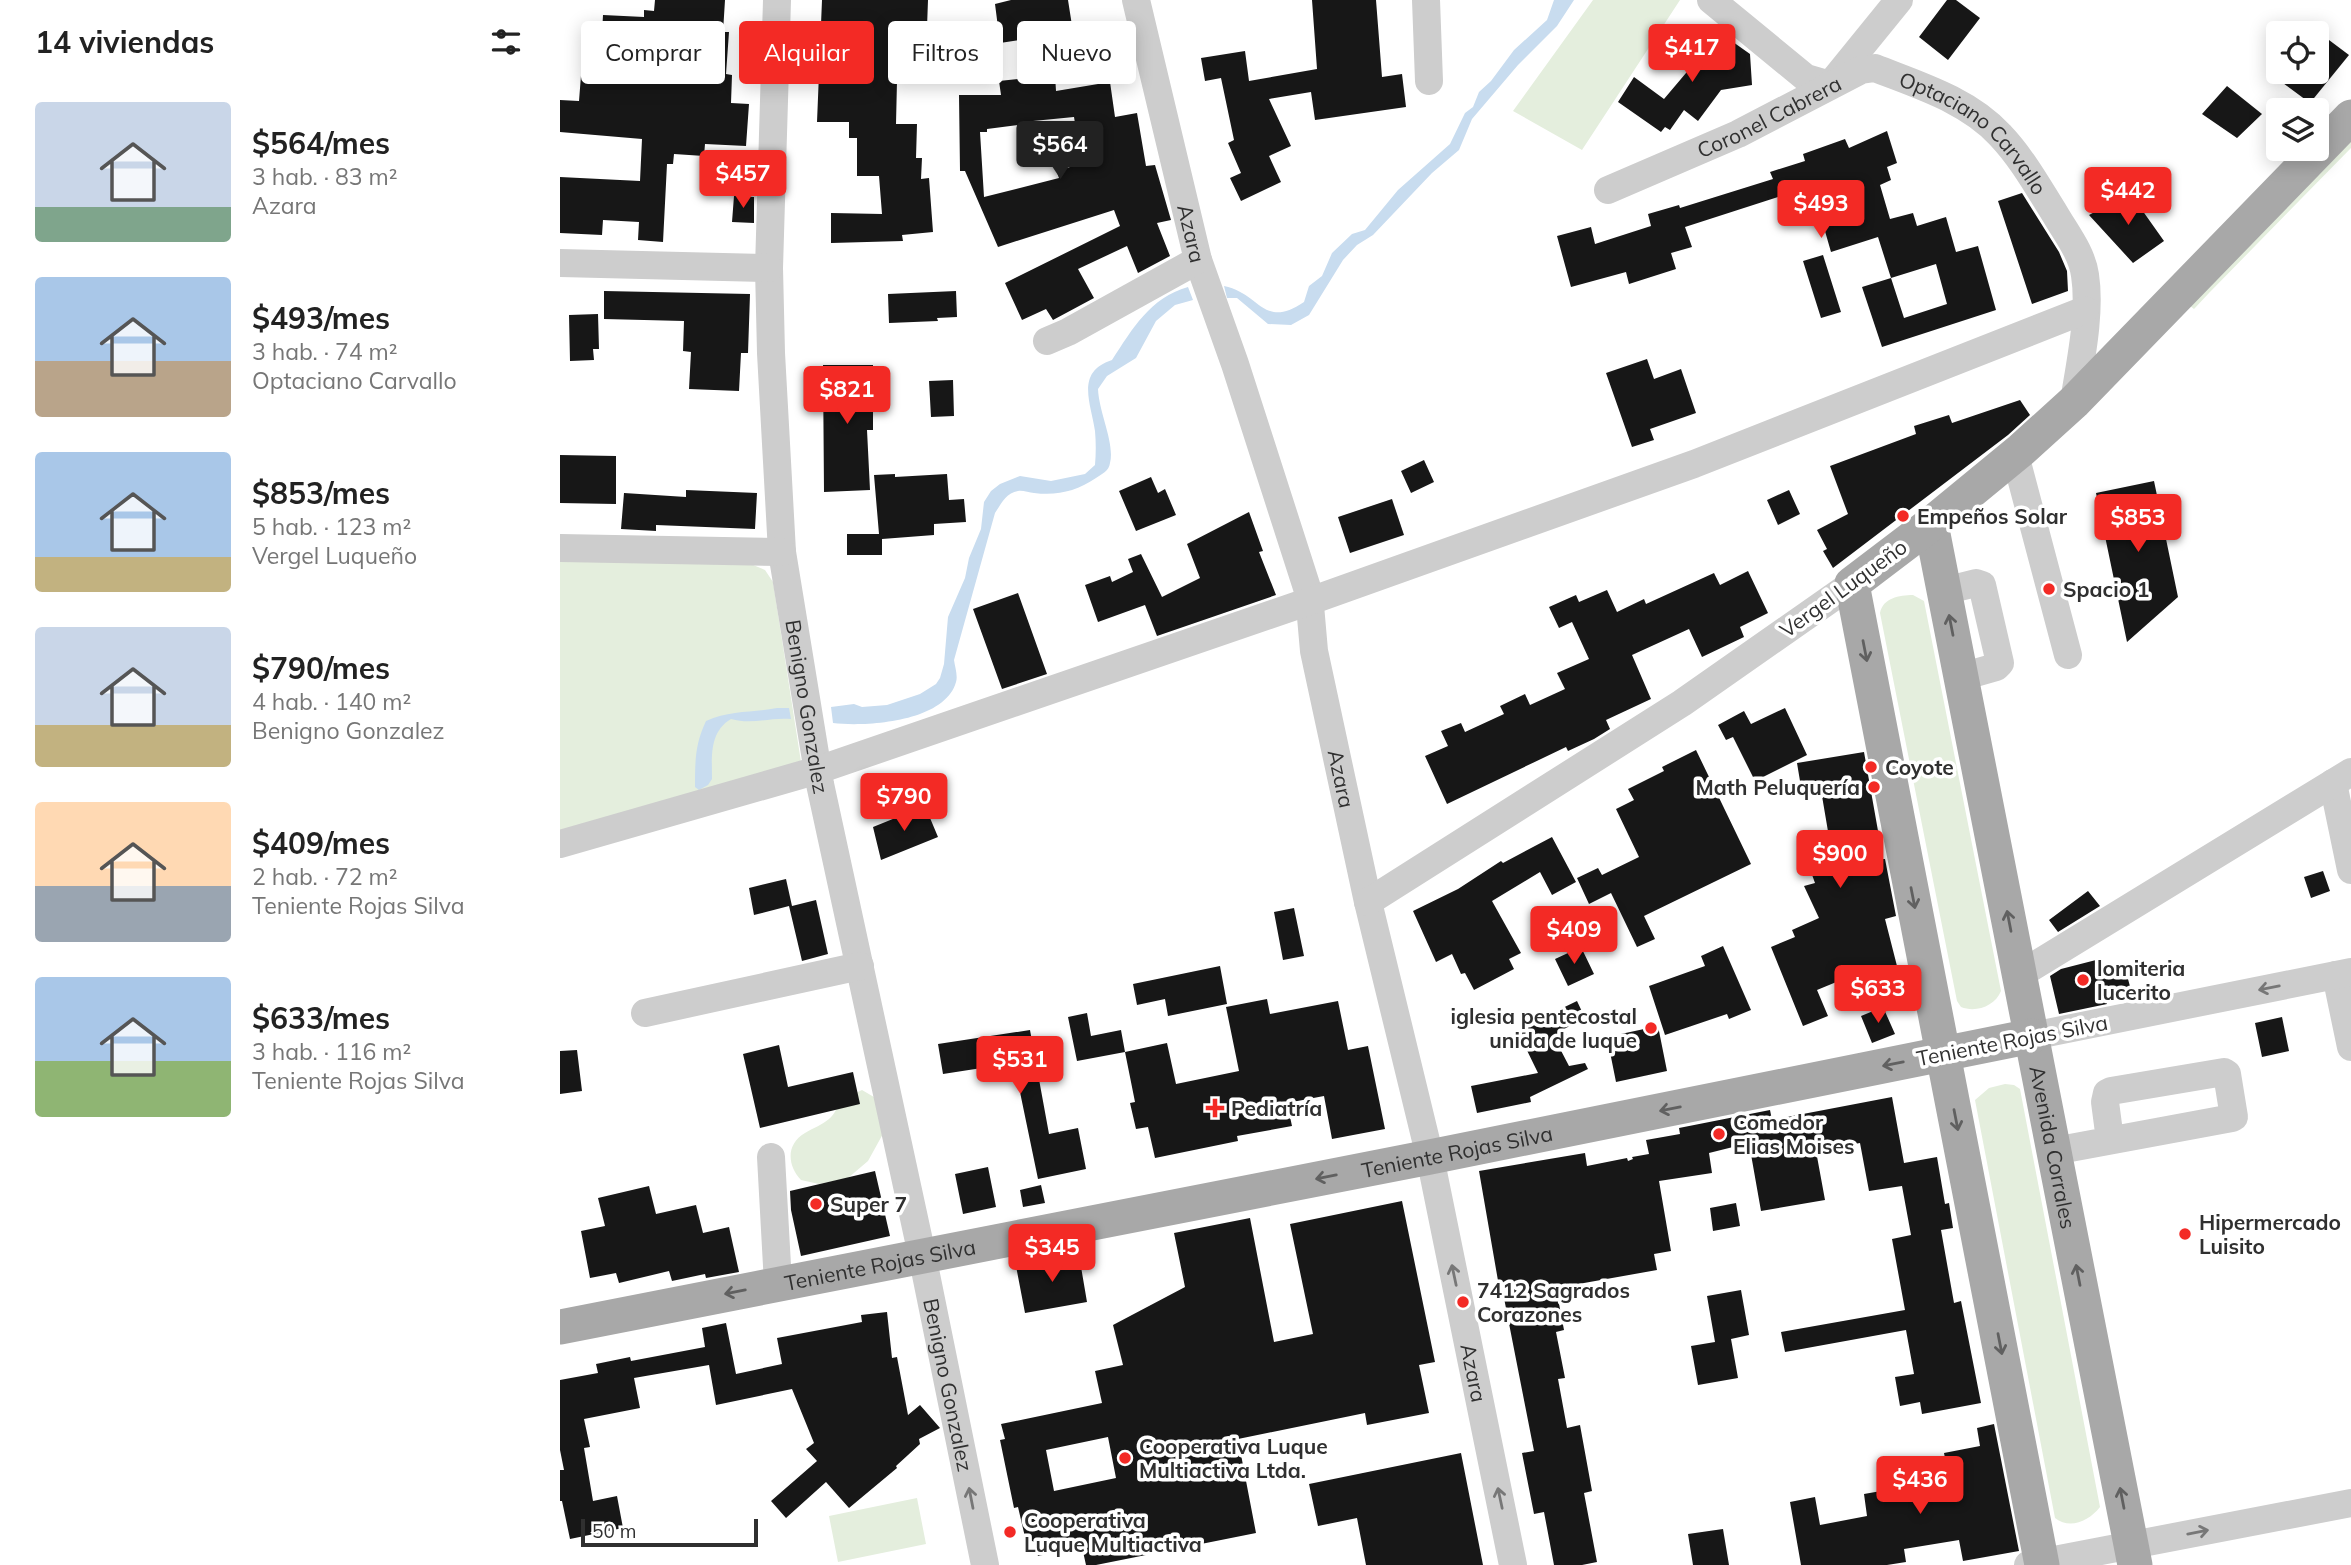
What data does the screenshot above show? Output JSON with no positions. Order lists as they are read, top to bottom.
{
  "streets": {
    "main road": ["Vergel Luqueño", "Teniente Rojas Silva", "Avenida Corrales"],
    "street": [
      "Coronel Cabrera",
      "Optaciano Carvallo",
      "Azara",
      "Benigno Gonzalez"
    ]
  },
  "crossings": [
    ["Coronel Cabrera", "Optaciano Carvallo"],
    ["Optaciano Carvallo", "Vergel Luqueño"],
    ["Azara", "Vergel Luqueño"],
    ["Azara", "Teniente Rojas Silva"],
    ["Vergel Luqueño", "Avenida Corrales"],
    ["Benigno Gonzalez", "Teniente Rojas Silva"],
    ["Teniente Rojas Silva", "Avenida Corrales"]
  ],
  "one_way": ["Teniente Rojas Silva"],
  "places": {
    "other": [
      "Empeños Solar",
      "Spacio 1",
      "Coyote",
      "Math Peluquería",
      "lomiteria lucerito",
      "iglesia pentecostal unida de luque",
      "Comedor Elias Moises",
      "Super 7",
      "Hipermercado Luisito",
      "7412 Sagrados Corazones",
      "Cooperativa Luque Multiactiva Ltda.",
      "Cooperativa Luque Multiactiva"
    ],
    "health": ["Pediatría"]
  },
  "scale_bar": "50 m",
  "page": {
    "heading": "14 viviendas",
    "chip": [
      "Comprar",
      "Alquilar",
      "Filtros",
      "Nuevo"
    ],
    "price": [
      "$417",
      "$564",
      "$457",
      "$442",
      "$493",
      "$821",
      "$853",
      "$790",
      "$900",
      "$409",
      "$633",
      "$531",
      "$345",
      "$436"
    ],
    "list": [
      {
        "name": "$564/mes",
        "note": "3 hab. · 83 m² · Azara"
      },
      {
        "name": "$493/mes",
        "note": "3 hab. · 74 m² · Optaciano Carvallo"
      },
      {
        "name": "$853/mes",
        "note": "5 hab. · 123 m² · Vergel Luqueño"
      },
      {
        "name": "$790/mes",
        "note": "4 hab. · 140 m² · Benigno Gonzalez"
      },
      {
        "name": "$409/mes",
        "note": "2 hab. · 72 m² · Teniente Rojas Silva"
      },
      {
        "name": "$633/mes",
        "note": "3 hab. · 116 m² · Teniente Rojas Silva"
      }
    ],
    "scale": "50 m"
  }
}
